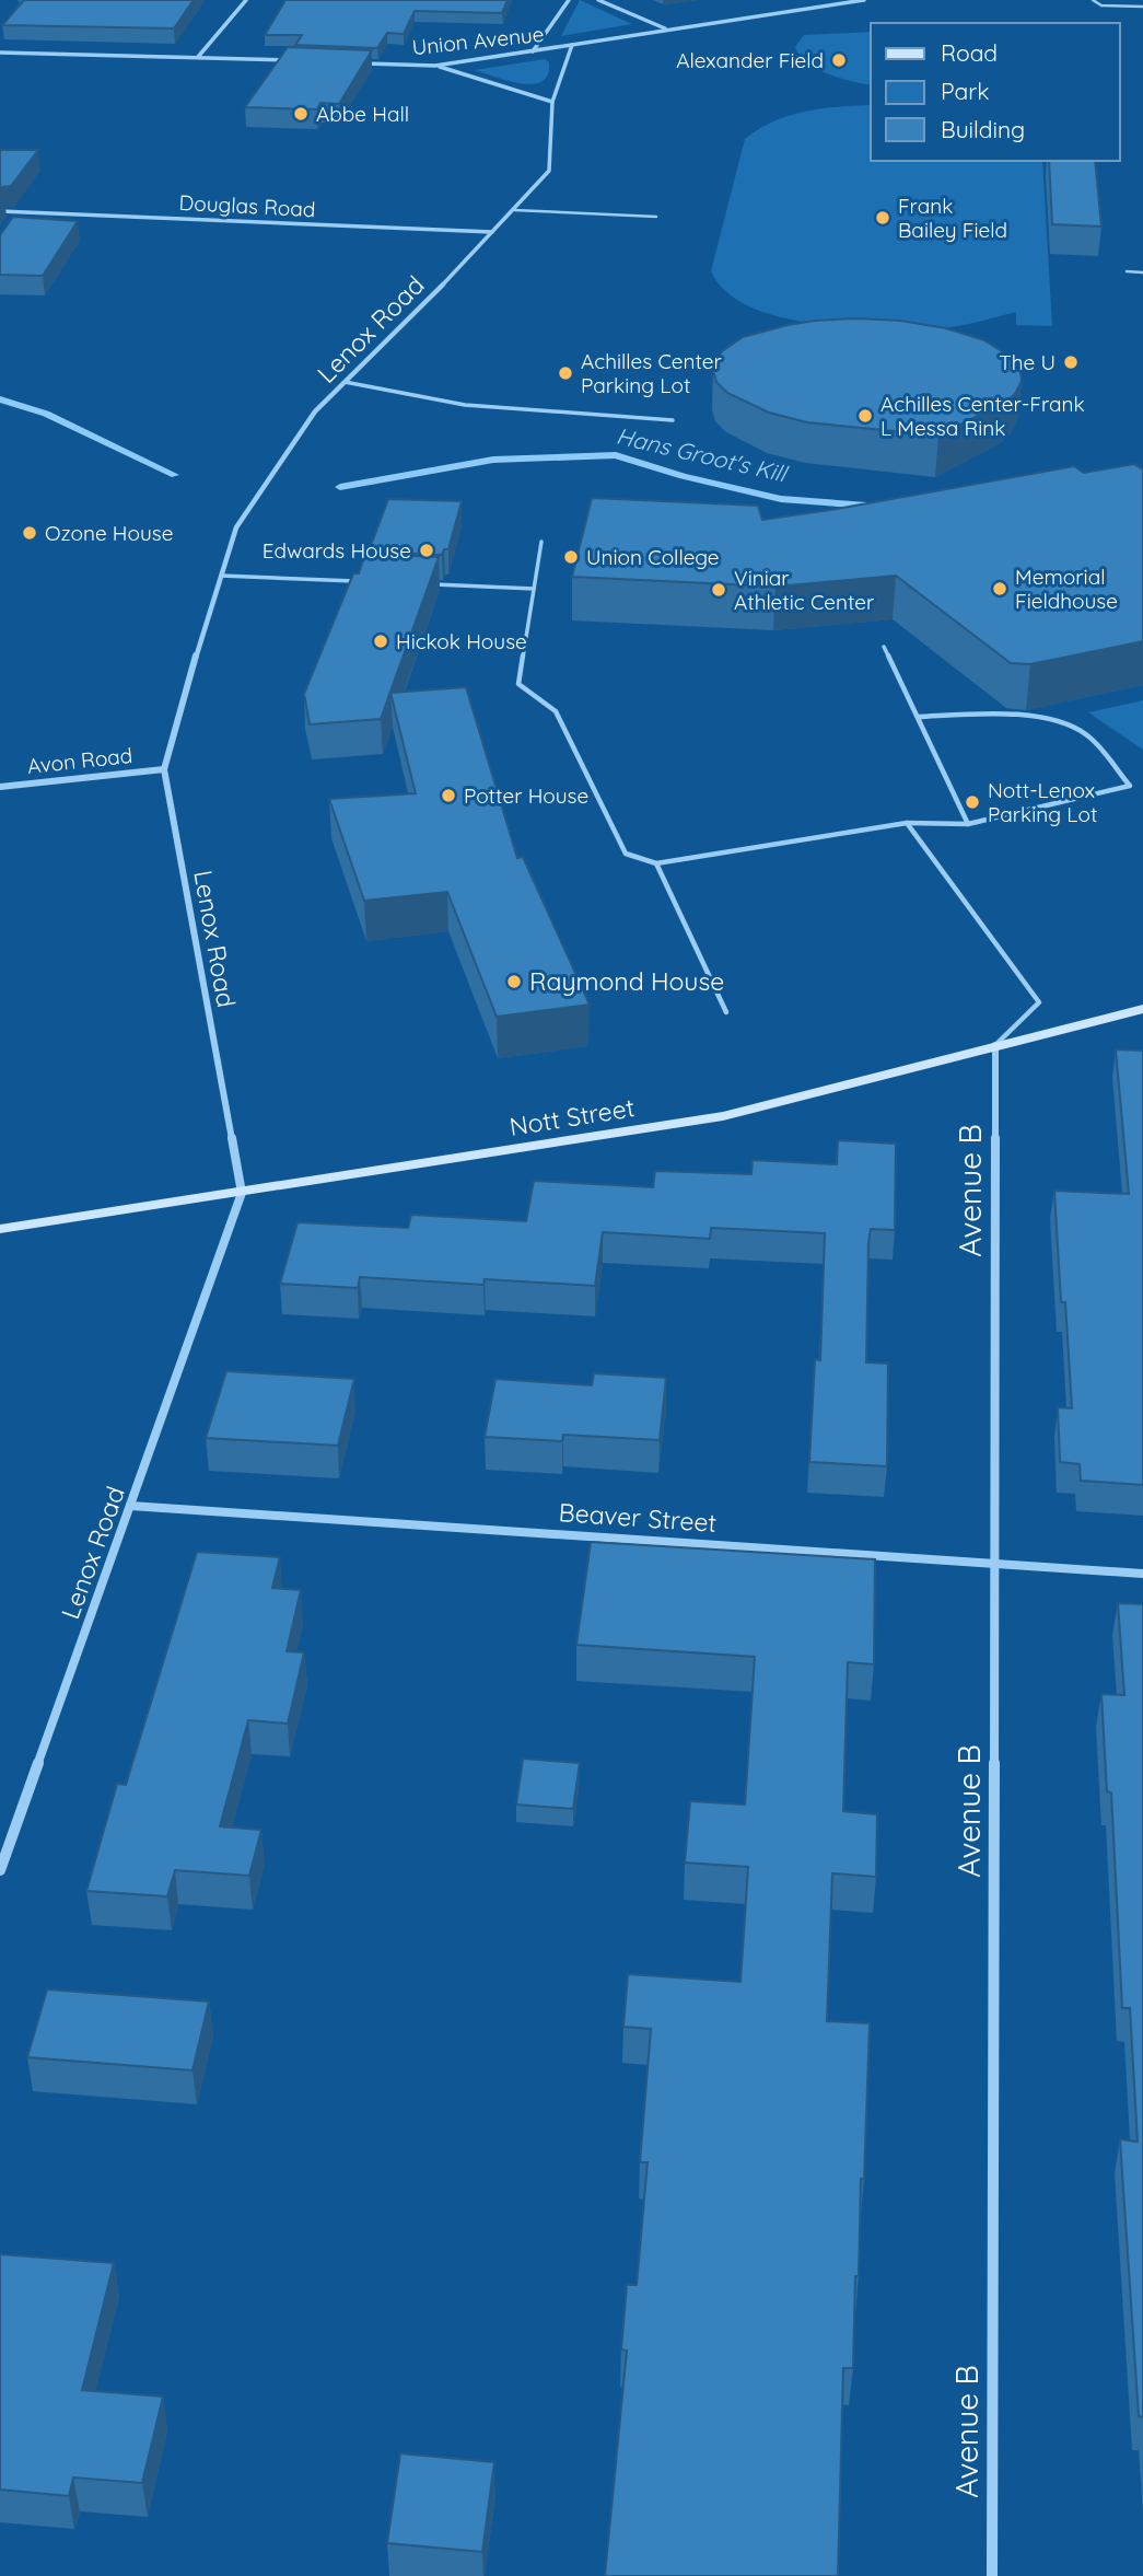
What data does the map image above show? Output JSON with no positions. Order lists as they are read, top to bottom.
{
  "streets": {
    "main road": ["Nott Street"],
    "street": [
      "Union Avenue",
      "Douglas Road",
      "Lenox Road",
      "Avon Road",
      "Avenue B",
      "Beaver Street"
    ]
  },
  "crossings": [
    ["Union Avenue", "Lenox Road"],
    ["Douglas Road", "Lenox Road"],
    ["Lenox Road", "Avon Road"],
    ["Lenox Road", "Nott Street"],
    ["Lenox Road", "Beaver Street"],
    ["Nott Street", "Avenue B"],
    ["Avenue B", "Beaver Street"]
  ],
  "water": ["Hans Groot's Kill"],
  "places": [
    "Alexander Field",
    "Abbe Hall",
    "Frank Bailey Field",
    "The U",
    "Achilles Center Parking Lot",
    "Achilles Center-Frank L Messa Rink",
    "Ozone House",
    "Edwards House",
    "Union College",
    "Memorial Fieldhouse",
    "Viniar Athletic Center",
    "Hickok House",
    "Potter House",
    "Nott-Lenox Parking Lot",
    "Raymond House"
  ],
  "legend": ["Road", "Park", "Building"]
}
